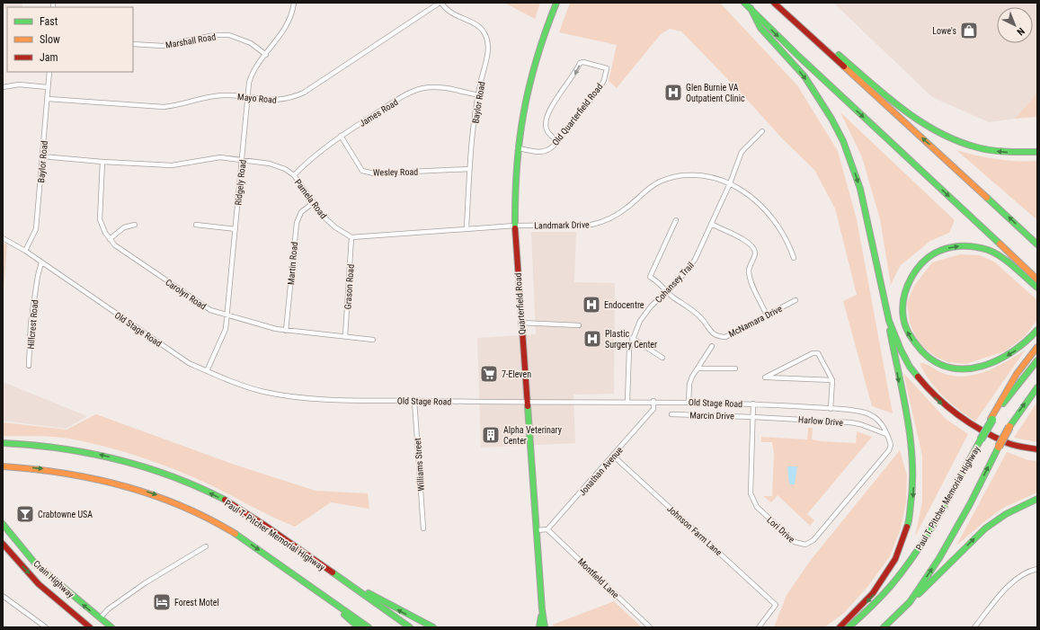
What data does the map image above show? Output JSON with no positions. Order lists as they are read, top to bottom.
{
  "streets": {
    "main road": ["Quarterfield Road", "Paul T. Pitcher Memorial Highway", "Crain Highway"],
    "street": [
      "Marshall Road",
      "Mayo Road",
      "Baylor Road",
      "James Road",
      "Old Quarterfield Road",
      "Wesley Road",
      "Ridgely Road",
      "Pamela Road",
      "Landmark Drive",
      "Martin Road",
      "Cohansey Trail",
      "Grason Road",
      "Carolyn Road",
      "McNamara Drive",
      "Hillcrest Road",
      "Old Stage Road",
      "Marcin Drive",
      "Harlow Drive",
      "Williams Street",
      "Jonathan Avenue",
      "Lori Drive",
      "Johnson Farm Lane",
      "Montfield Lane"
    ]
  },
  "crossings": [
    ["Marshall Road", "Ridgely Road"],
    ["Mayo Road", "Baylor Road"],
    ["Mayo Road", "Ridgely Road"],
    ["Baylor Road", "James Road"],
    ["Baylor Road", "Wesley Road"],
    ["Baylor Road", "Pamela Road"],
    ["Baylor Road", "Old Stage Road"],
    ["James Road", "Wesley Road"],
    ["James Road", "Pamela Road"],
    ["Old Quarterfield Road", "Quarterfield Road"],
    ["Ridgely Road", "Pamela Road"],
    ["Ridgely Road", "Carolyn Road"],
    ["Ridgely Road", "Old Stage Road"],
    ["Pamela Road", "Martin Road"],
    ["Pamela Road", "Grason Road"],
    ["Pamela Road", "Carolyn Road"],
    ["Landmark Drive", "Cohansey Trail"],
    ["Landmark Drive", "Quarterfield Road"],
    ["Martin Road", "Carolyn Road"],
    ["Cohansey Trail", "McNamara Drive"],
    ["Cohansey Trail", "Old Stage Road"],
    ["Grason Road", "Carolyn Road"],
    ["Quarterfield Road", "Old Stage Road"],
    ["Hillcrest Road", "Old Stage Road"],
    ["Old Stage Road", "Williams Street"],
    ["Old Stage Road", "Jonathan Avenue"],
    ["Old Stage Road", "Lori Drive"],
    ["Marcin Drive", "Harlow Drive"],
    ["Marcin Drive", "Lori Drive"],
    ["Harlow Drive", "Lori Drive"],
    ["Jonathan Avenue", "Johnson Farm Lane"],
    ["Jonathan Avenue", "Montfield Lane"]
  ],
  "places": {
    "shop": ["Lowe's"],
    "hospital": ["Glen Burnie VA Outpatient Clinic", "Endocentre", "Plastic Surgery Center"],
    "supermarket": ["7-Eleven"],
    "building": ["Alpha Veterinary Center"],
    "bar": ["Crabtowne USA"],
    "hotel": ["Forest Motel"]
  },
  "legend": ["Fast", "Slow", "Jam"],
  "north": "bottom right"
}
